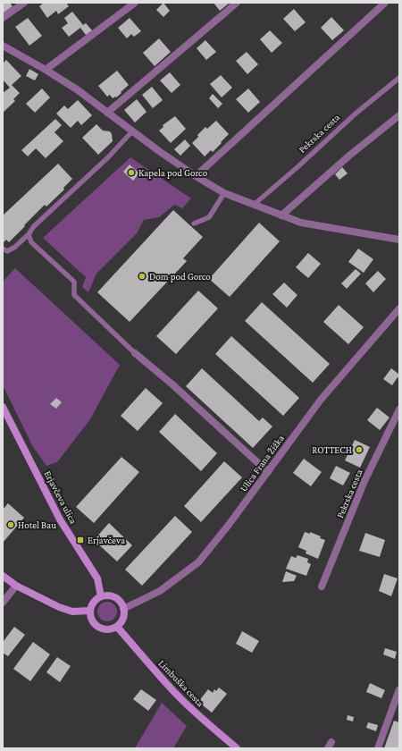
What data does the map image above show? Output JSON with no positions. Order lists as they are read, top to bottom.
{
  "streets": {
    "main road": ["Erjavčeva ulica", "Limbuška cesta"],
    "street": ["Pekrska cesta", "Ulica Frana Žižka"]
  },
  "crossings": [
    ["Ulica Frana Žižka", "Erjavčeva ulica"],
    ["Ulica Frana Žižka", "Limbuška cesta"],
    ["Erjavčeva ulica", "Limbuška cesta"]
  ],
  "places": {
    "other": [
      "Kapela pod Gorco",
      "Dom pod Gorco",
      "ROTTECH",
      "Hotel Bau"
    ],
    "transit": ["Erjavčeva"]
  }
}
